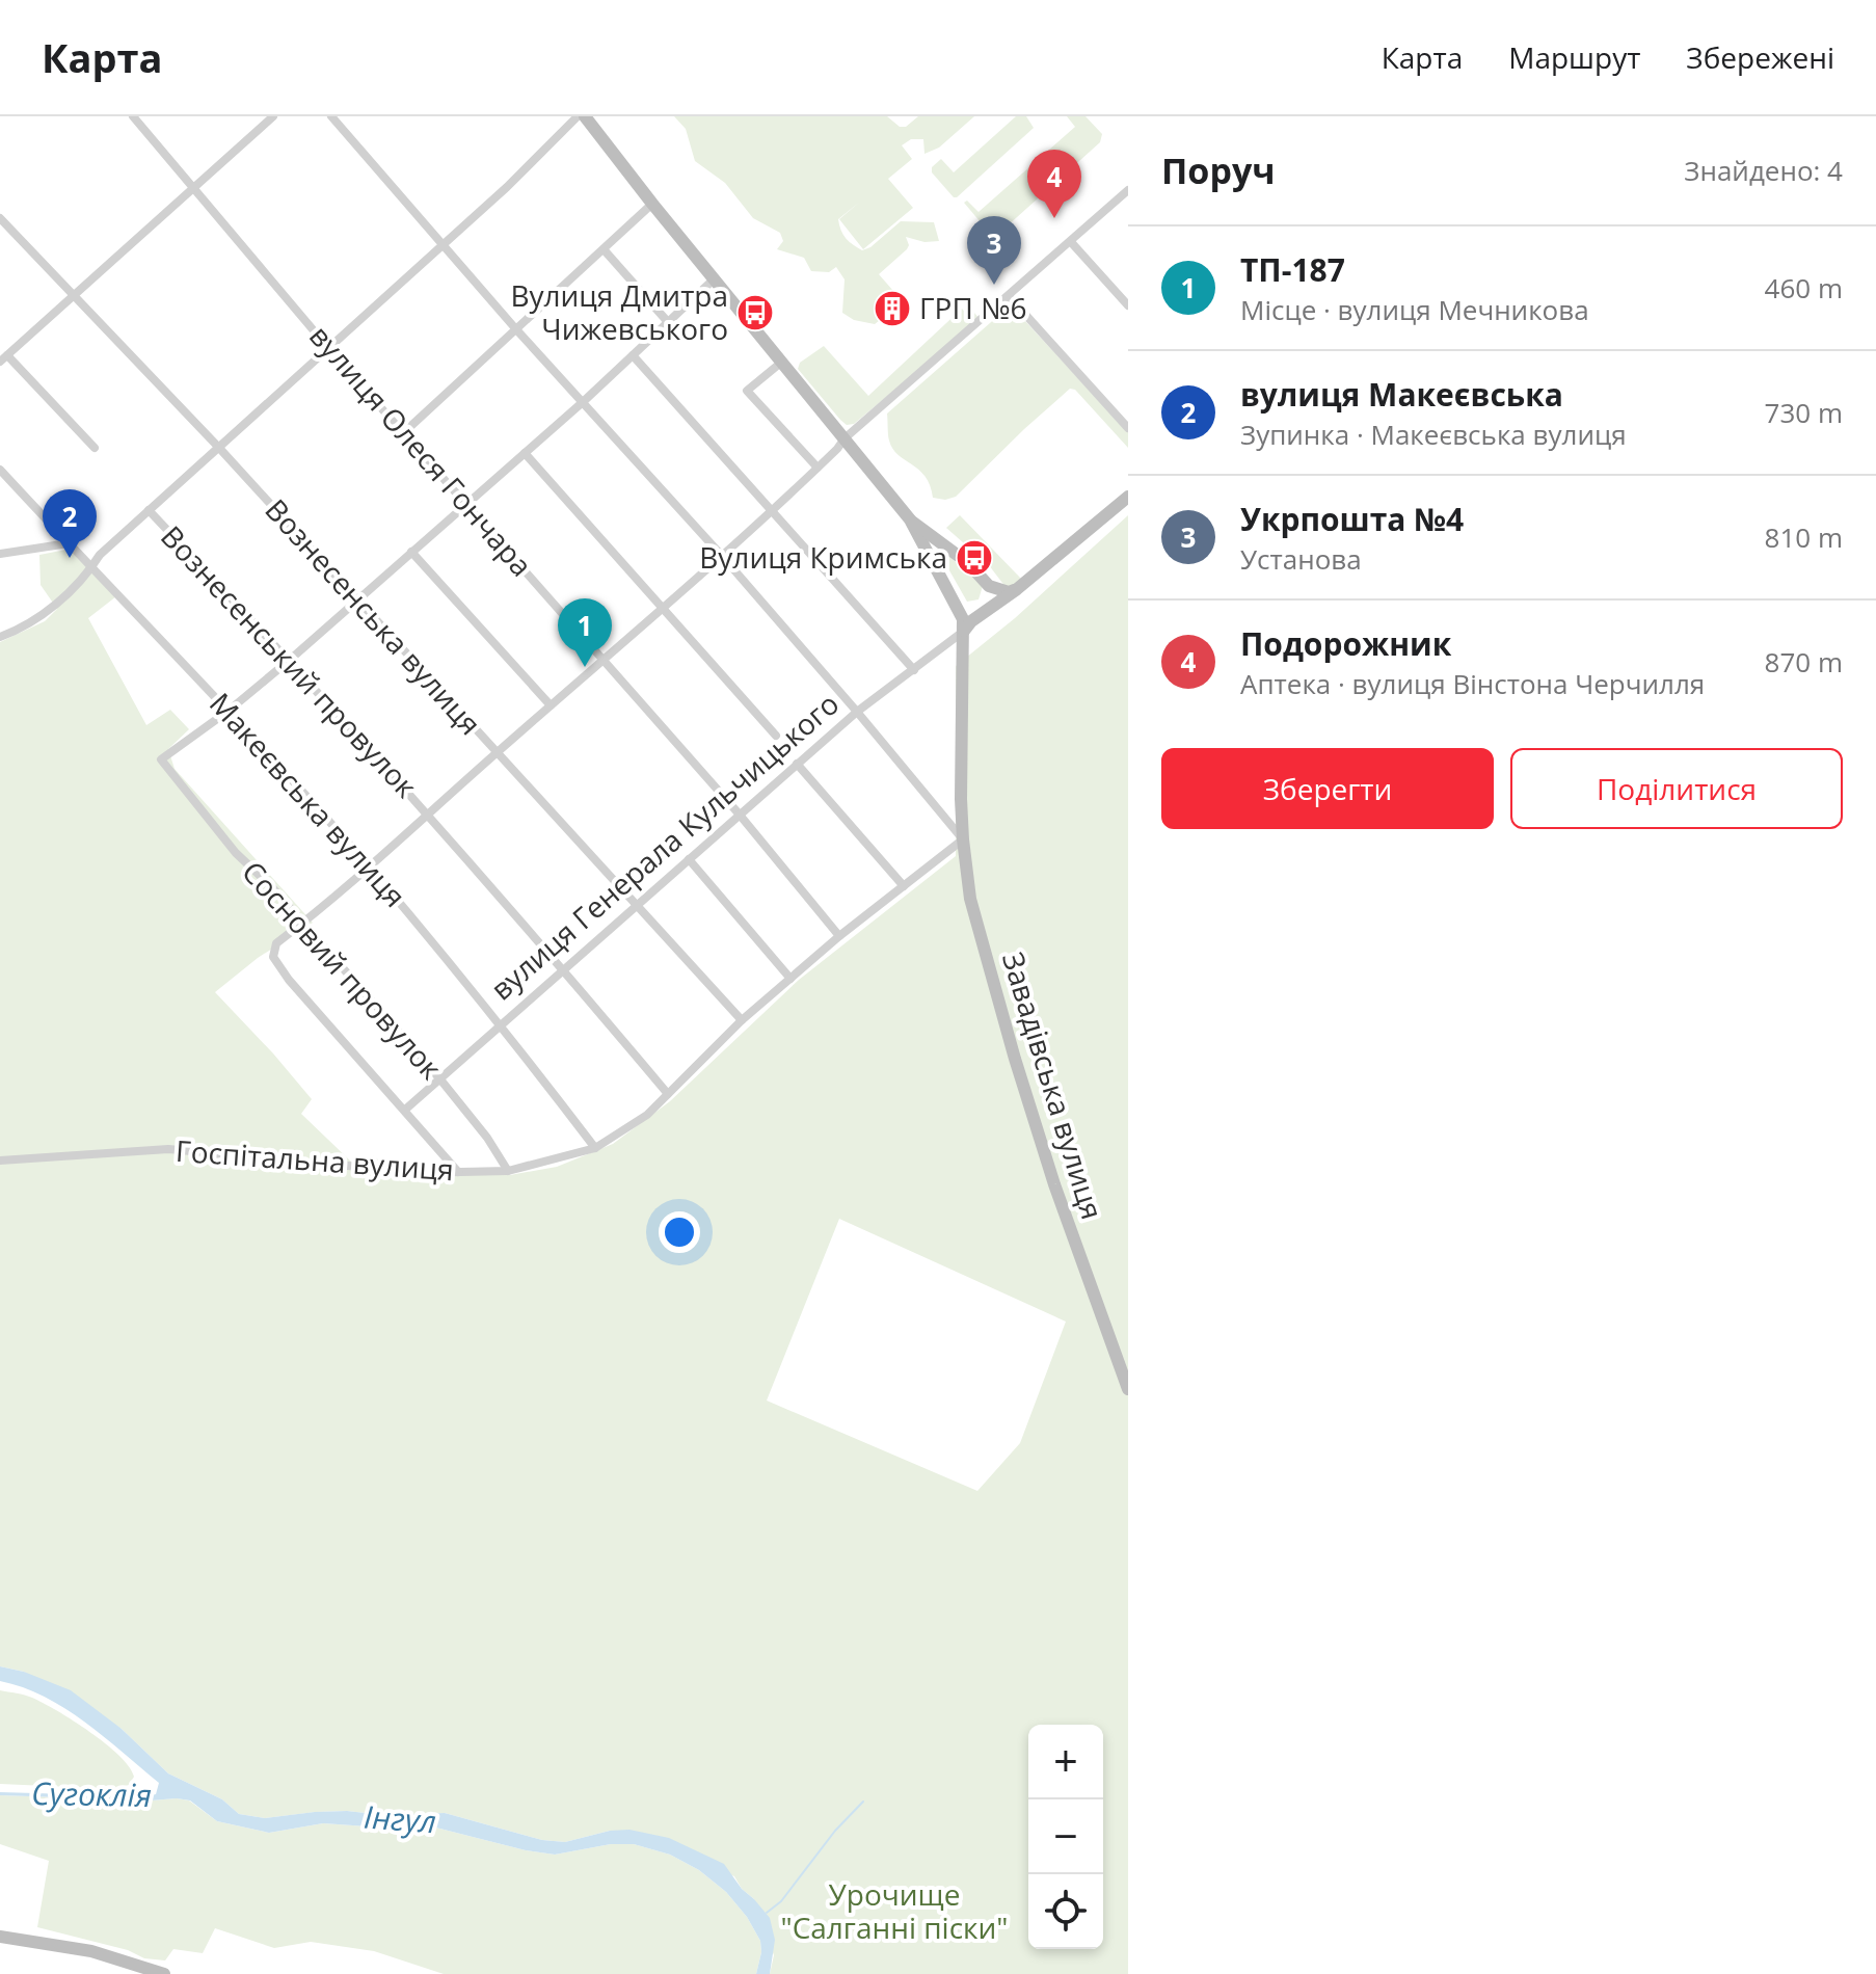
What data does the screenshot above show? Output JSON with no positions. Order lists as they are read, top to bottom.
{
  "streets": {
    "street": [
      "вулиця Олеся Гончара",
      "Вознесенська вулиця",
      "Вознесенський провулок",
      "Макеєвська вулиця",
      "вулиця Генерала Кульчицького",
      "Сосновий провулок",
      "Завадівська вулиця",
      "Госпітальна вулиця"
    ]
  },
  "crossings": [
    ["вулиця Олеся Гончара", "вулиця Генерала Кульчицького"],
    ["вулиця Олеся Гончара", "Госпітальна вулиця"],
    ["Вознесенська вулиця", "вулиця Генерала Кульчицького"],
    ["Вознесенська вулиця", "Госпітальна вулиця"],
    ["Вознесенський провулок", "вулиця Генерала Кульчицького"],
    ["Вознесенський провулок", "Госпітальна вулиця"],
    ["Макеєвська вулиця", "вулиця Генерала Кульчицького"],
    ["Макеєвська вулиця", "Сосновий провулок"],
    ["Макеєвська вулиця", "Госпітальна вулиця"],
    ["вулиця Генерала Кульчицького", "Сосновий провулок"],
    ["вулиця Генерала Кульчицького", "Завадівська вулиця"],
    ["Сосновий провулок", "Госпітальна вулиця"],
    ["Завадівська вулиця", "Госпітальна вулиця"]
  ],
  "water": ["Сугоклія", "Інгул"],
  "parks": ["Урочище \"Салганні піски\""],
  "places": {
    "building": ["ГРП №6"],
    "bus stop": ["Вулиця Дмитра Чижевського", "Вулиця Кримська"]
  },
  "page": {
    "header": "Карта",
    "nav": ["Карта", "Маршрут", "Збережені"],
    "heading": ["Поруч", "Знайдено: 4"],
    "pins": [
      "4",
      "3",
      "2",
      "1"
    ],
    "list": [
      {
        "mark": "1",
        "name": "ТП-187",
        "note": "Місце · вулиця Мечникова",
        "value": "460 m"
      },
      {
        "mark": "2",
        "name": "вулиця Макеєвська",
        "note": "Зупинка · Макеєвська вулиця",
        "value": "730 m"
      },
      {
        "mark": "3",
        "name": "Укрпошта №4",
        "note": "Установа",
        "value": "810 m"
      },
      {
        "mark": "4",
        "name": "Подорожник",
        "note": "Аптека · вулиця Вінстона Черчилля",
        "value": "870 m"
      }
    ],
    "buttons": ["Зберегти", "Поділитися"],
    "map_buttons": ["+", "−"]
  }
}
